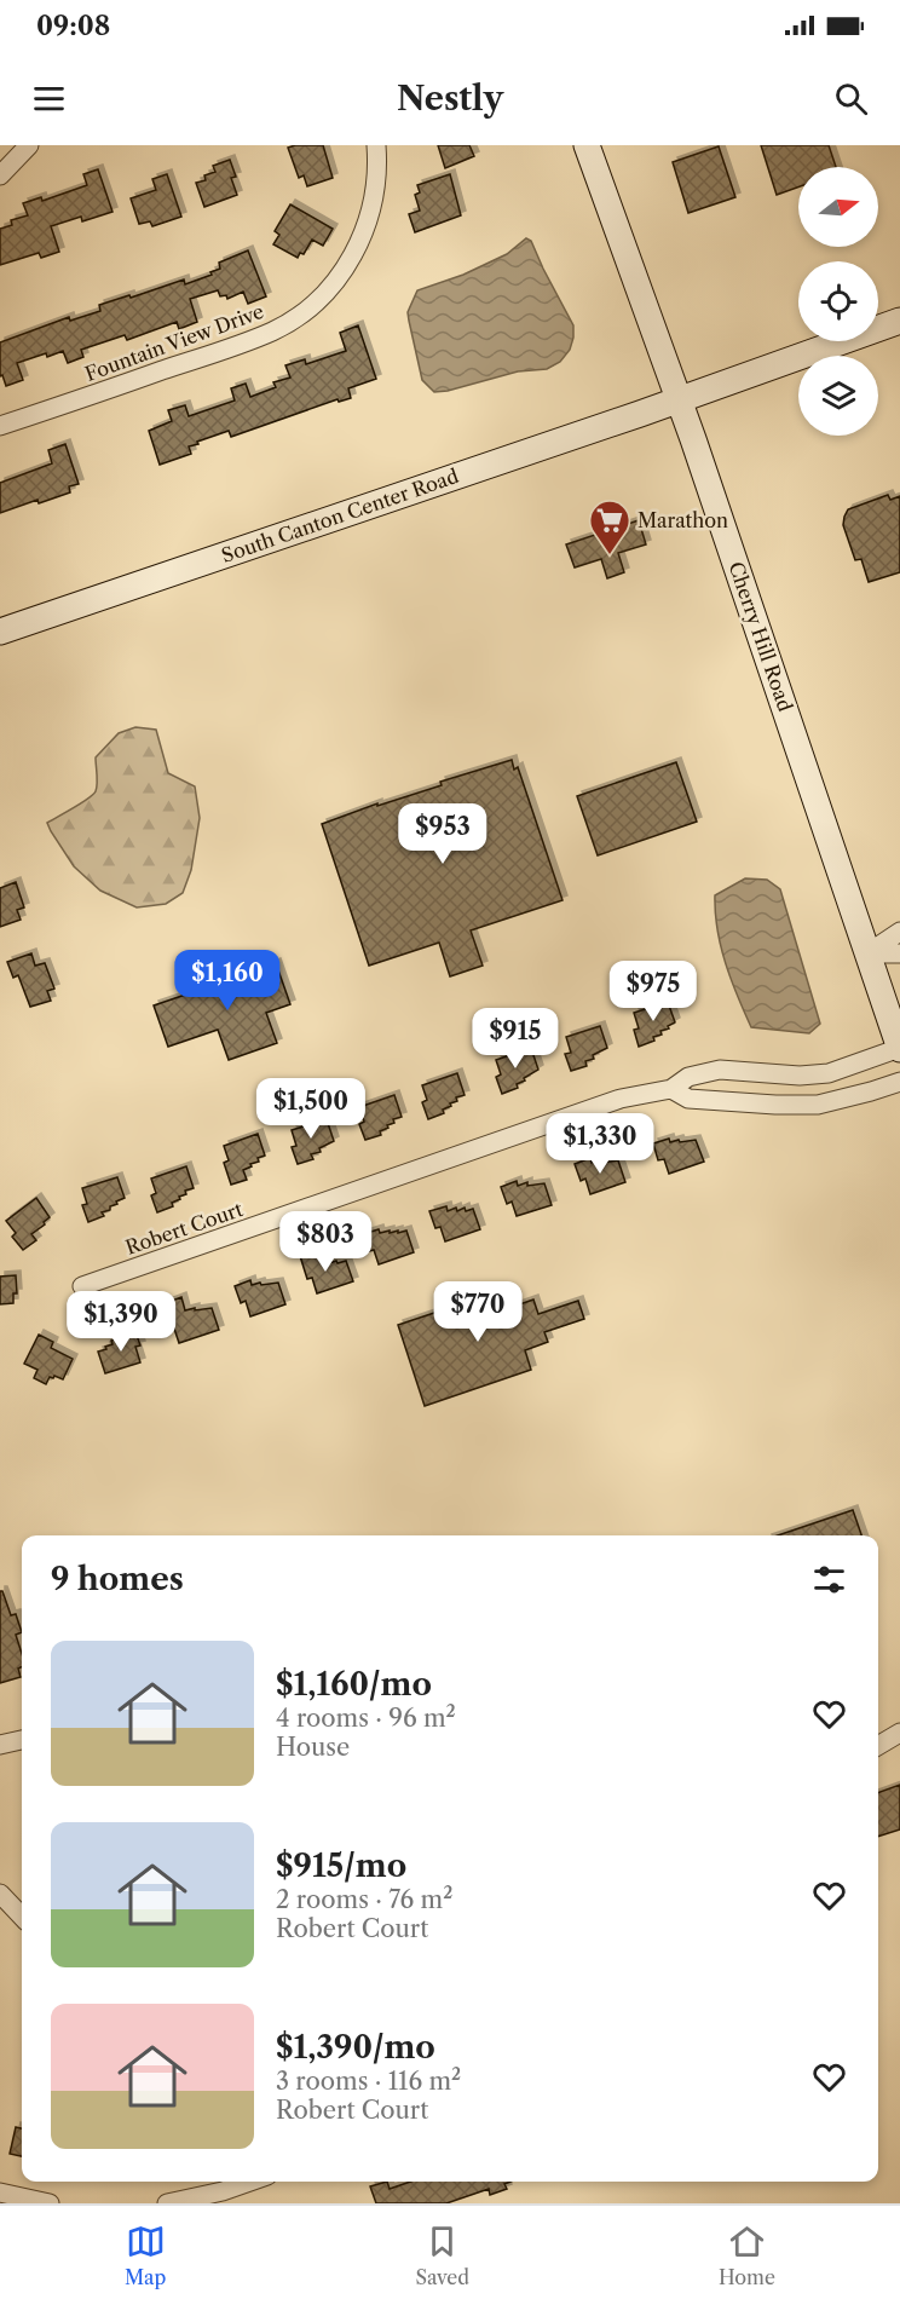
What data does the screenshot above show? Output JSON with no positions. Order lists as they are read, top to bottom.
{
  "streets": {
    "main road": ["South Canton Center Road", "Cherry Hill Road"],
    "street": ["Fountain View Drive", "Robert Court"]
  },
  "crossings": [
    ["South Canton Center Road", "Cherry Hill Road"],
    ["Cherry Hill Road", "Robert Court"]
  ],
  "places": {
    "supermarket": ["Marathon"]
  },
  "north": "right",
  "page": {
    "status": "09:08",
    "header": "Nestly",
    "price": [
      "$953",
      "$1,160",
      "$975",
      "$915",
      "$1,500",
      "$1,330",
      "$803",
      "$770",
      "$1,390"
    ],
    "heading": "9 homes",
    "list": [
      {
        "name": "$1,160/mo",
        "note": "4 rooms · 96 m² · House"
      },
      {
        "name": "$915/mo",
        "note": "2 rooms · 76 m² · Robert Court"
      },
      {
        "name": "$1,390/mo",
        "note": "3 rooms · 116 m² · Robert Court"
      }
    ],
    "tabs": ["Map", "Saved", "Home"]
  }
}
